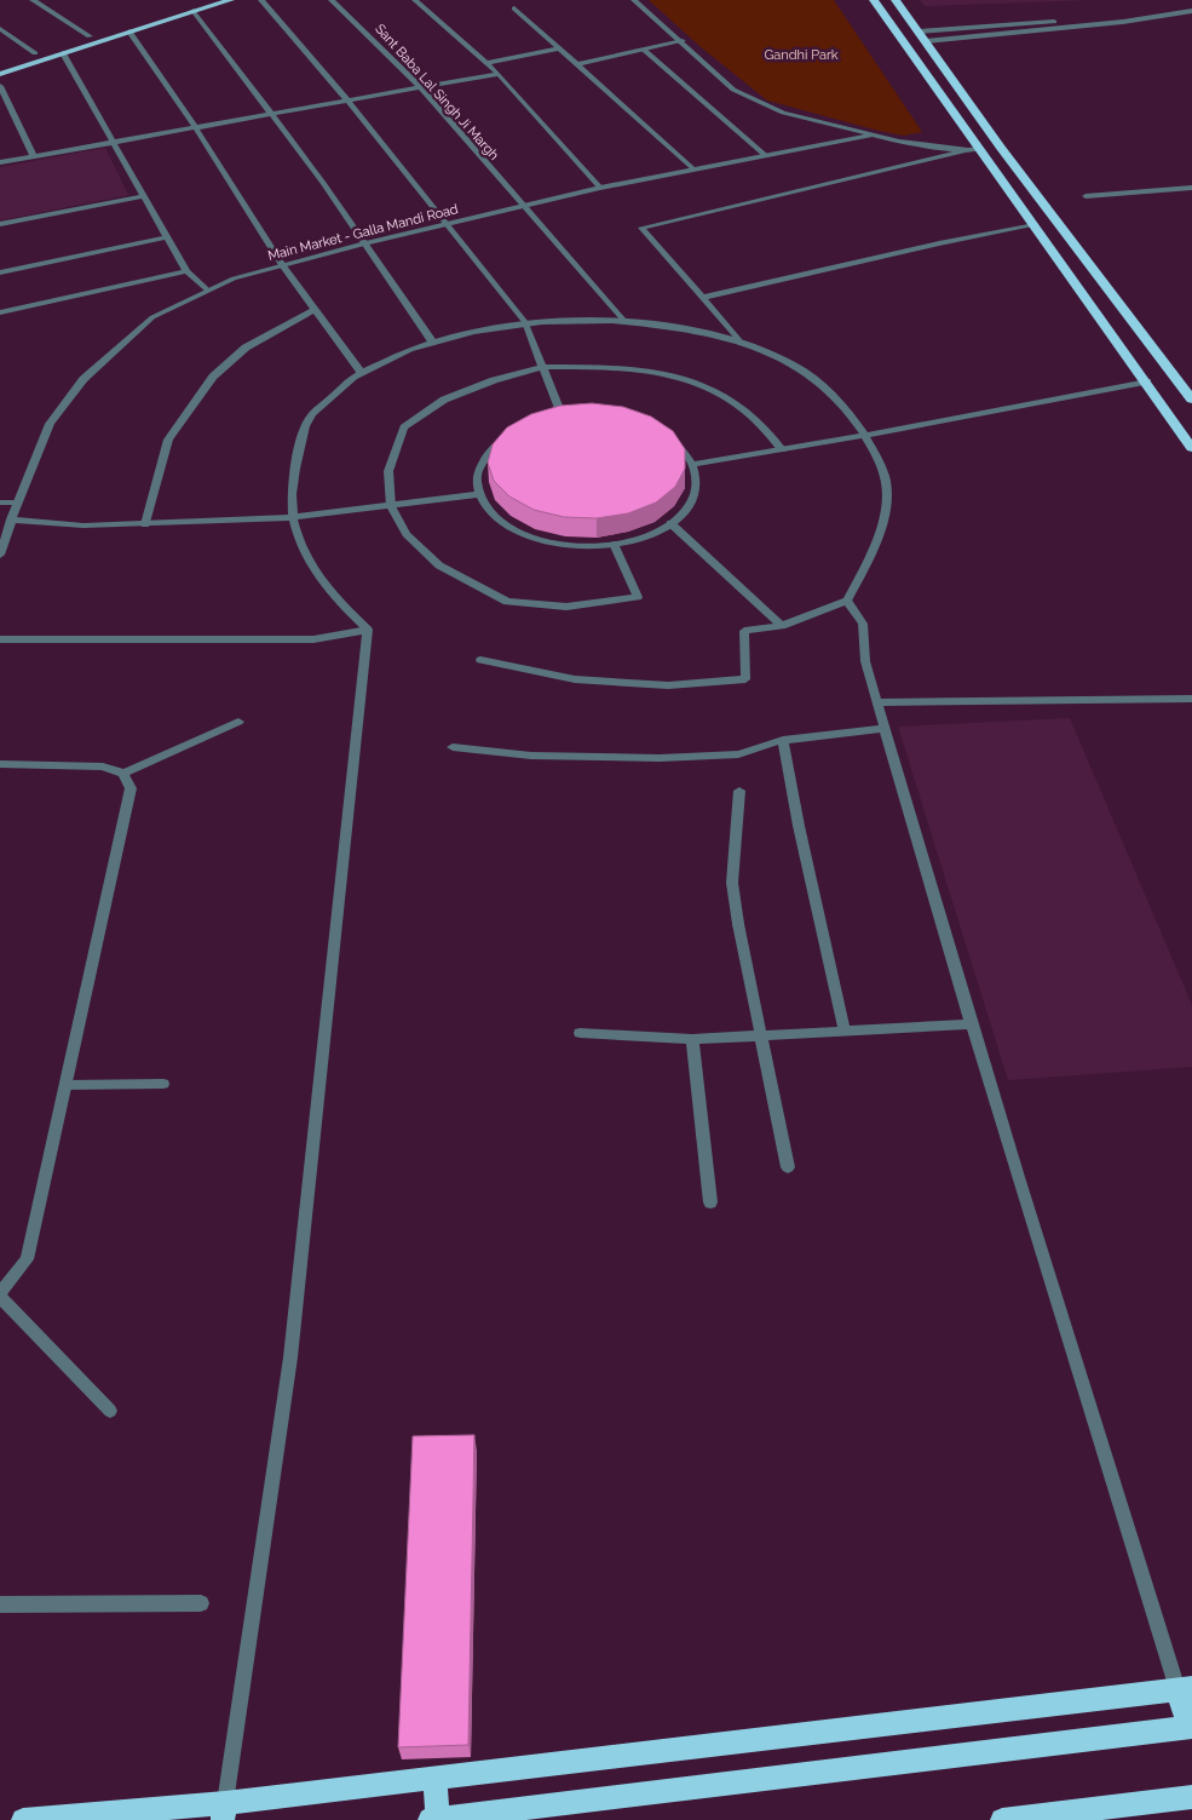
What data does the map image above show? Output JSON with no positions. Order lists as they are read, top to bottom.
{
  "streets": {
    "street": ["Sant Baba Lal Singh Ji Margh", "Main Market - Galla Mandi Road"]
  },
  "crossings": [
    ["Sant Baba Lal Singh Ji Margh", "Main Market - Galla Mandi Road"]
  ],
  "parks": ["Gandhi Park"]
}
